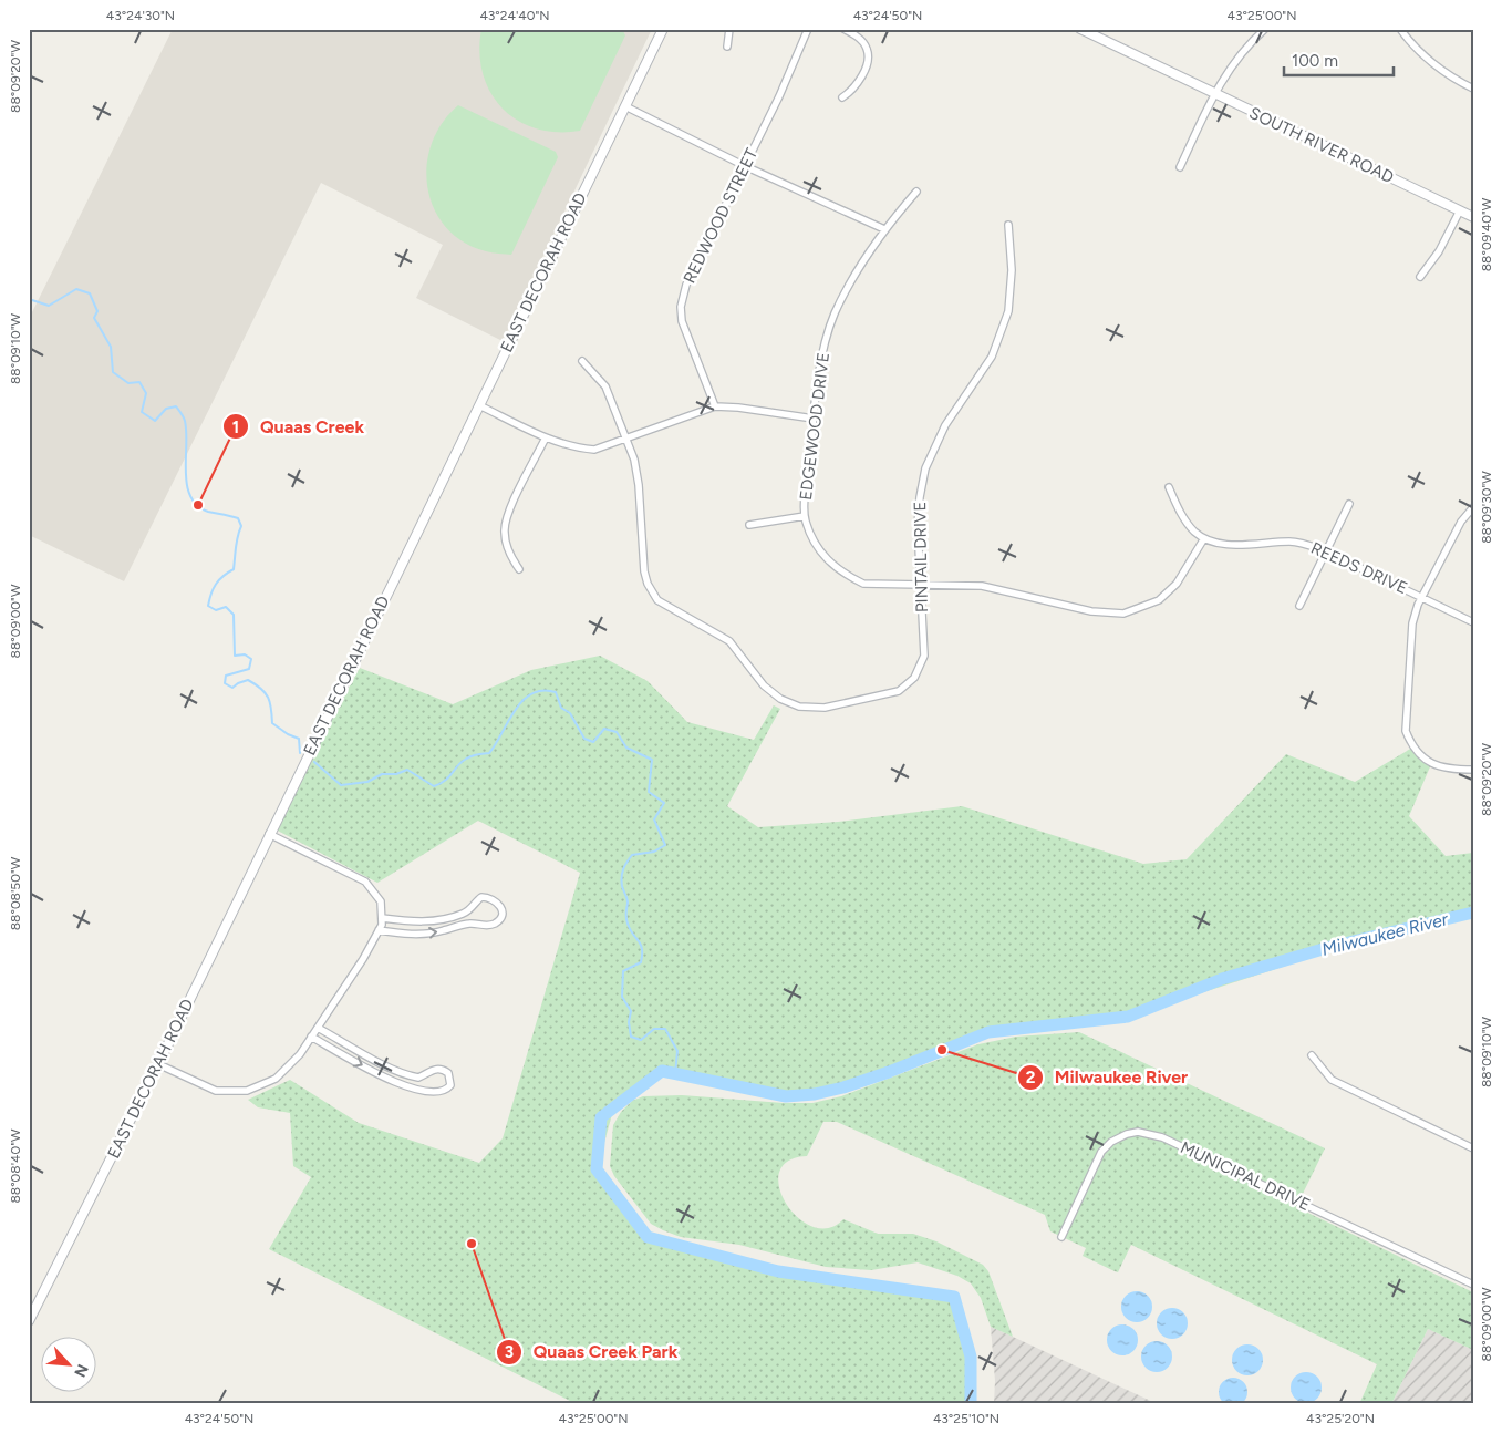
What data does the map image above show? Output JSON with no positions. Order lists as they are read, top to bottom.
{
  "streets": {
    "street": [
      "SOUTH RIVER ROAD",
      "REDWOOD STREET",
      "EAST DECORAH ROAD",
      "EDGEWOOD DRIVE",
      "PINTAIL DRIVE",
      "REEDS DRIVE",
      "MUNICIPAL DRIVE"
    ]
  },
  "crossings": [
    ["EDGEWOOD DRIVE", "PINTAIL DRIVE"],
    ["EDGEWOOD DRIVE", "REEDS DRIVE"]
  ],
  "water": ["Milwaukee River"],
  "places": ["Quaas Creek", "Milwaukee River", "Quaas Creek Park"],
  "scale_bar": "100 m",
  "north": "bottom right",
  "coordinates": [
    "43°24'30\"N",
    "43°24'40\"N",
    "43°24'50\"N",
    "43°25'00\"N",
    "88°09'20\"W",
    "88°09'40\"W",
    "88°09'10\"W",
    "88°09'30\"W",
    "88°09'00\"W",
    "88°08'50\"W",
    "88°08'40\"W",
    "43°25'10\"N",
    "43°25'20\"N"
  ]
}
